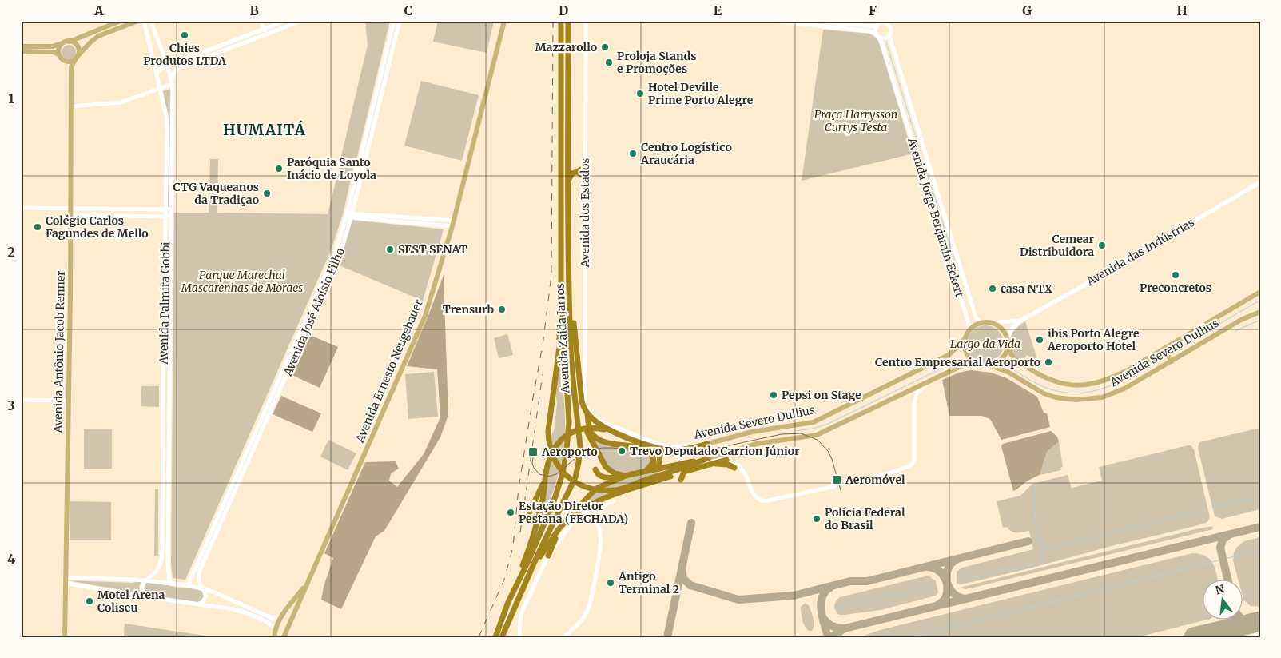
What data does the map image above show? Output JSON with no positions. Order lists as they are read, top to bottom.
{
  "streets": {
    "highway": ["Avenida Zaida Jarros"],
    "main road": ["Avenida Antônio Jacob Renner", "Avenida Severo Dullius", "Avenida Ernesto Neugebauer"],
    "street": [
      "Avenida dos Estados",
      "Avenida Jorge Benjamin Eckert",
      "Avenida das Indústrias",
      "Avenida Palmira Gobbi",
      "Avenida José Aloísio Filho"
    ]
  },
  "crossings": [
    ["Avenida dos Estados", "Avenida Severo Dullius"],
    ["Avenida Jorge Benjamin Eckert", "Avenida das Indústrias"],
    ["Avenida Jorge Benjamin Eckert", "Avenida Severo Dullius"],
    ["Avenida das Indústrias", "Avenida Severo Dullius"]
  ],
  "districts": ["HUMAITÁ"],
  "parks": ["Praça Harrysson Curtys Testa", "Parque Marechal Mascarenhas de Moraes", "Largo da Vida"],
  "places": {
    "other": [
      "Chies Produtos LTDA",
      "Mazzarollo",
      "Proloja Stands e Promoções",
      "Hotel Deville Prime Porto Alegre",
      "Centro Logístico Araucária",
      "Paróquia Santo Inácio de Loyola",
      "CTG Vaqueanos da Tradiçao",
      "Colégio Carlos Fagundes de Mello",
      "Cemear Distribuidora",
      "SEST SENAT",
      "Preconcretos",
      "casa NTX",
      "Trensurb",
      "ibis Porto Alegre Aeroporto Hotel",
      "Centro Empresarial Aeroporto",
      "Pepsi on Stage",
      "Trevo Deputado Carrion Júnior",
      "Estação Diretor Pestana (FECHADA)",
      "Polícia Federal do Brasil",
      "Antigo Terminal 2",
      "Motel Arena Coliseu"
    ],
    "transit": ["Aeroporto", "Aeromóvel"]
  },
  "north": "top",
  "grid": {
    "columns": [
      "A",
      "B",
      "C",
      "D",
      "E",
      "F",
      "G",
      "H"
    ],
    "rows": [
      "1",
      "2",
      "3",
      "4"
    ]
  }
}
